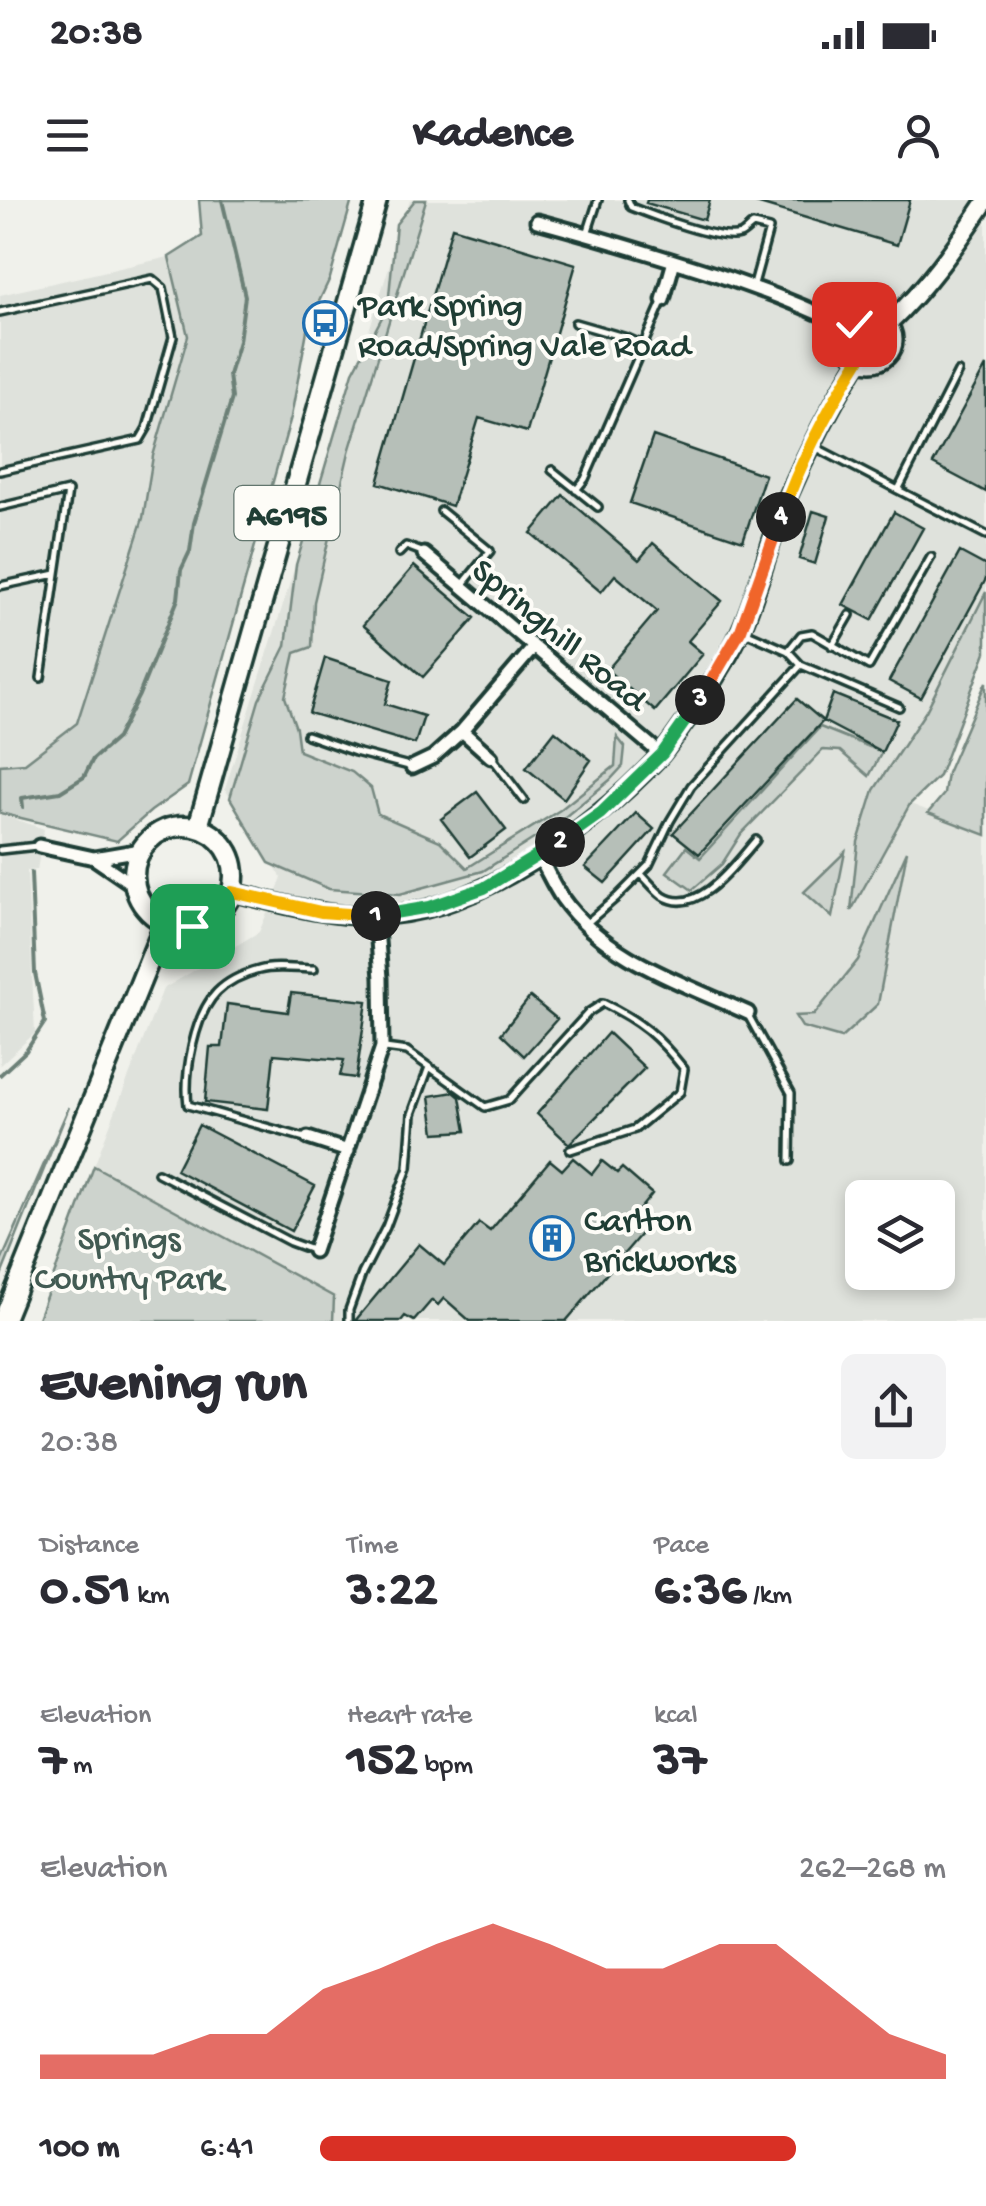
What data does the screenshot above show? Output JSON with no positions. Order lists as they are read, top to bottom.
{
  "streets": {
    "main road": ["A6195"],
    "street": ["Springhill Road"]
  },
  "parks": ["Springs Country Park"],
  "places": {
    "bus stop": ["Park Spring Road/Spring Vale Road"],
    "building": ["Carlton Brickworks"]
  },
  "page": {
    "status": "20:38",
    "header": "Kadence",
    "pins": [
      "4",
      "3",
      "2",
      "1"
    ],
    "heading": ["Evening run", "20:38"],
    "stats": [
      ["Distance", "0.51 km"],
      ["Time", "3:22"],
      ["Pace", "6:36 /km"],
      ["Elevation", "7 m"],
      ["Heart rate", "152 bpm"],
      ["kcal", "37"]
    ],
    "chart": ["Elevation", "262–268 m"],
    "list": [
      {
        "name": "100 m",
        "note": "6:41"
      }
    ]
  }
}
